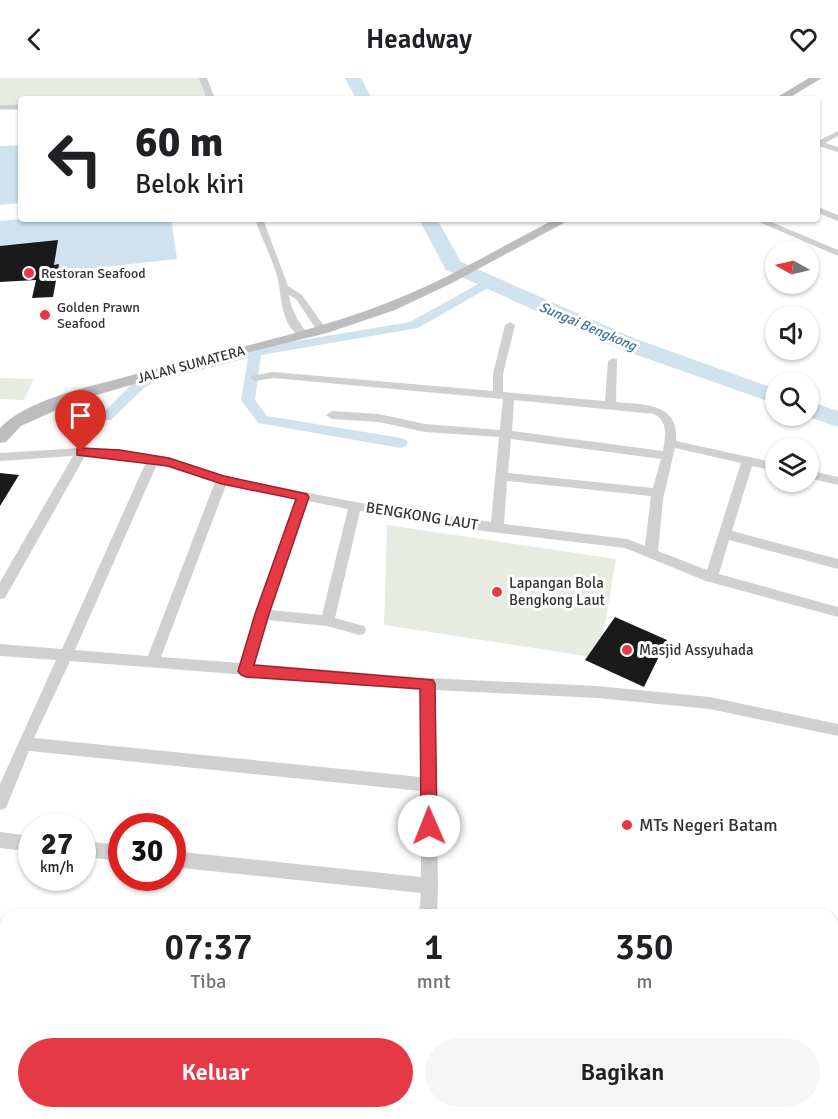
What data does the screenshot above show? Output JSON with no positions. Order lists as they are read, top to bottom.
{
  "streets": {
    "main road": ["JALAN SUMATERA"],
    "street": ["BENGKONG LAUT"]
  },
  "water": ["Sungai Bengkong"],
  "places": [
    "Restoran Seafood",
    "Golden Prawn Seafood",
    "Lapangan Bola Bengkong Laut",
    "Masjid Assyuhada",
    "MTs Negeri Batam"
  ],
  "north": "left",
  "page": {
    "header": "Headway",
    "turn": ["60 m", "Belok kiri"],
    "speed": "27 km/h",
    "limit": "30",
    "eta": [
      "07:37",
      "Tiba",
      "1",
      "mnt",
      "350",
      "m"
    ],
    "buttons": ["Keluar", "Bagikan"]
  }
}
